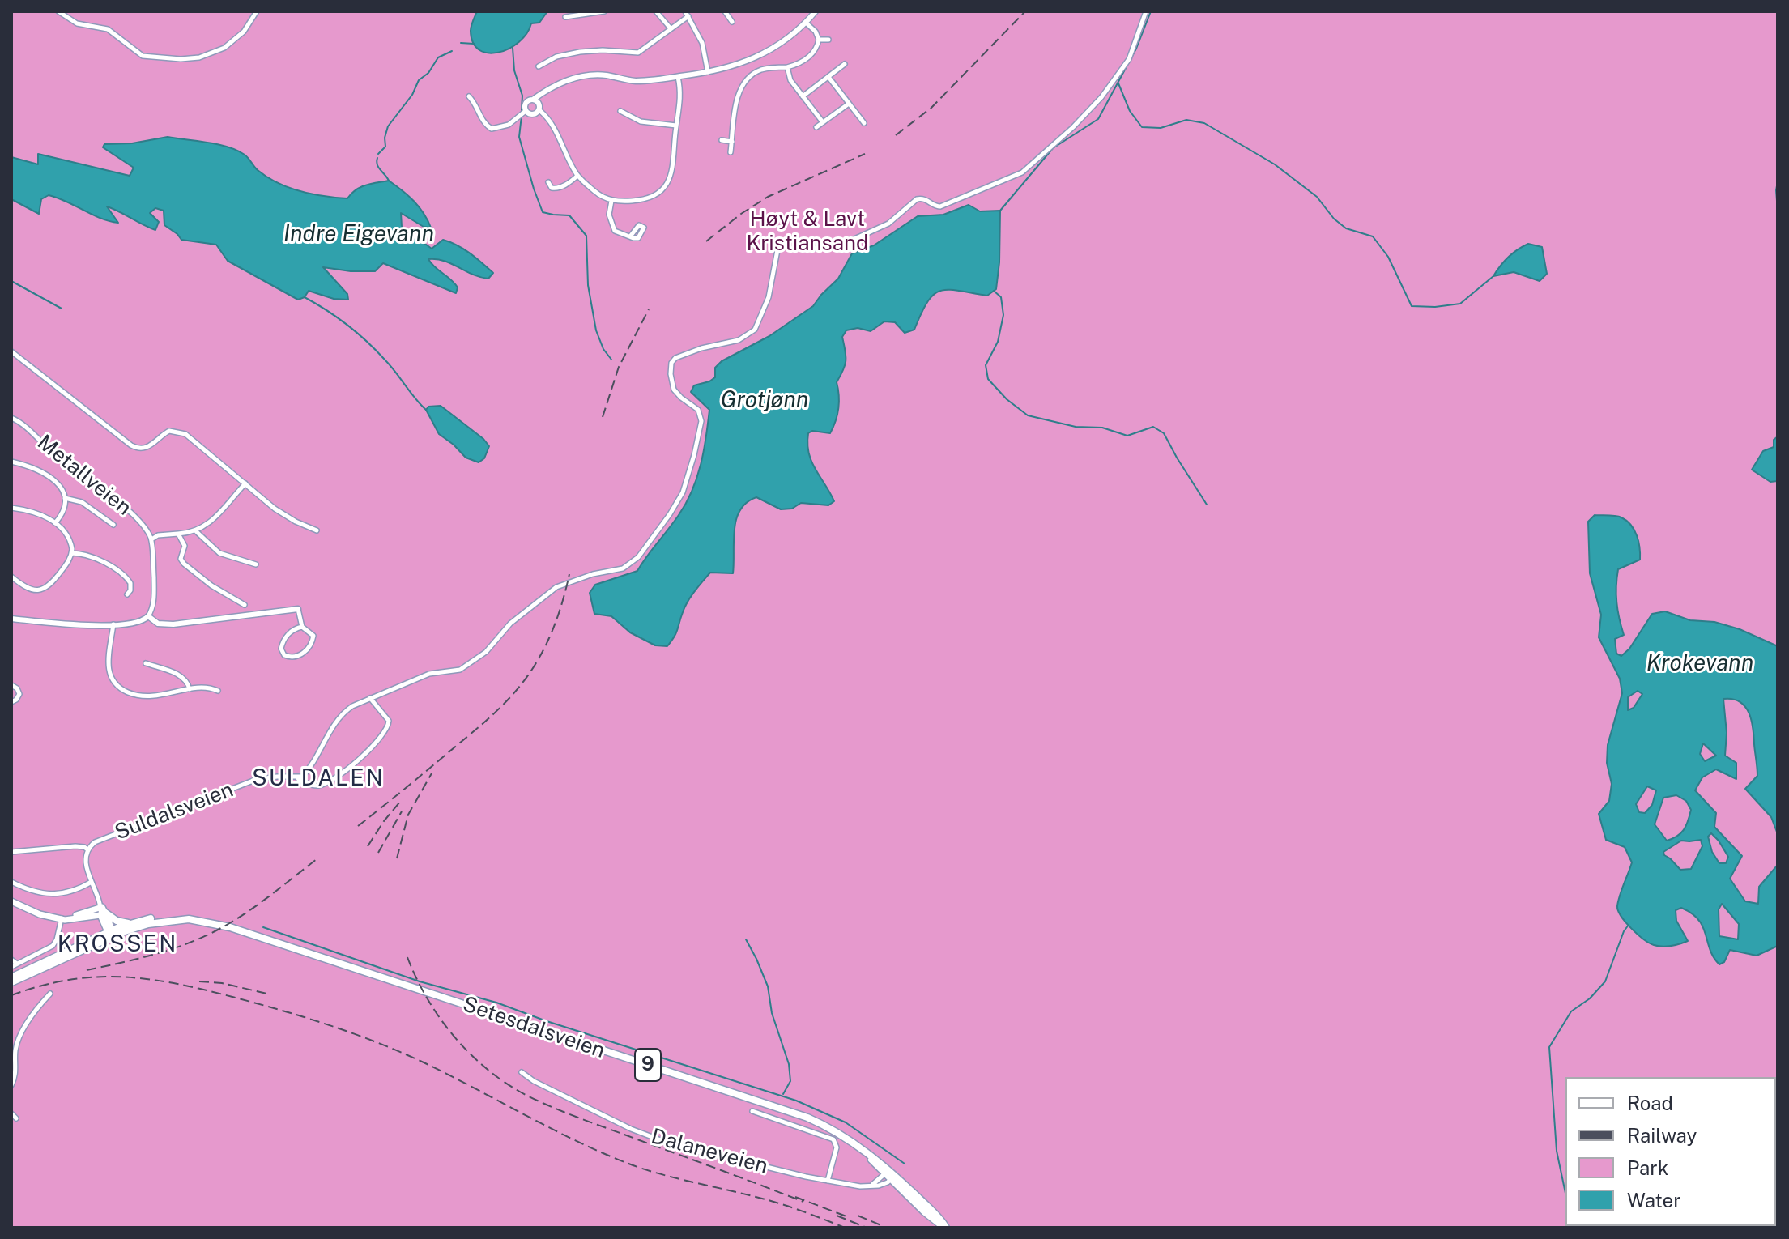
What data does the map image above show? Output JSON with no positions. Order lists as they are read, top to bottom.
{
  "streets": {
    "highway": ["Setesdalsveien", "9"],
    "street": ["Metallveien", "Suldalsveien", "Dalaneveien"]
  },
  "crossings": [
    ["Setesdalsveien", "Dalaneveien"]
  ],
  "districts": ["SULDALEN", "KROSSEN"],
  "water": ["Indre Eigevann", "Grotjønn", "Krokevann"],
  "parks": ["Høyt & Lavt Kristiansand"],
  "legend": [
    "Road",
    "Railway",
    "Park",
    "Water"
  ]
}
